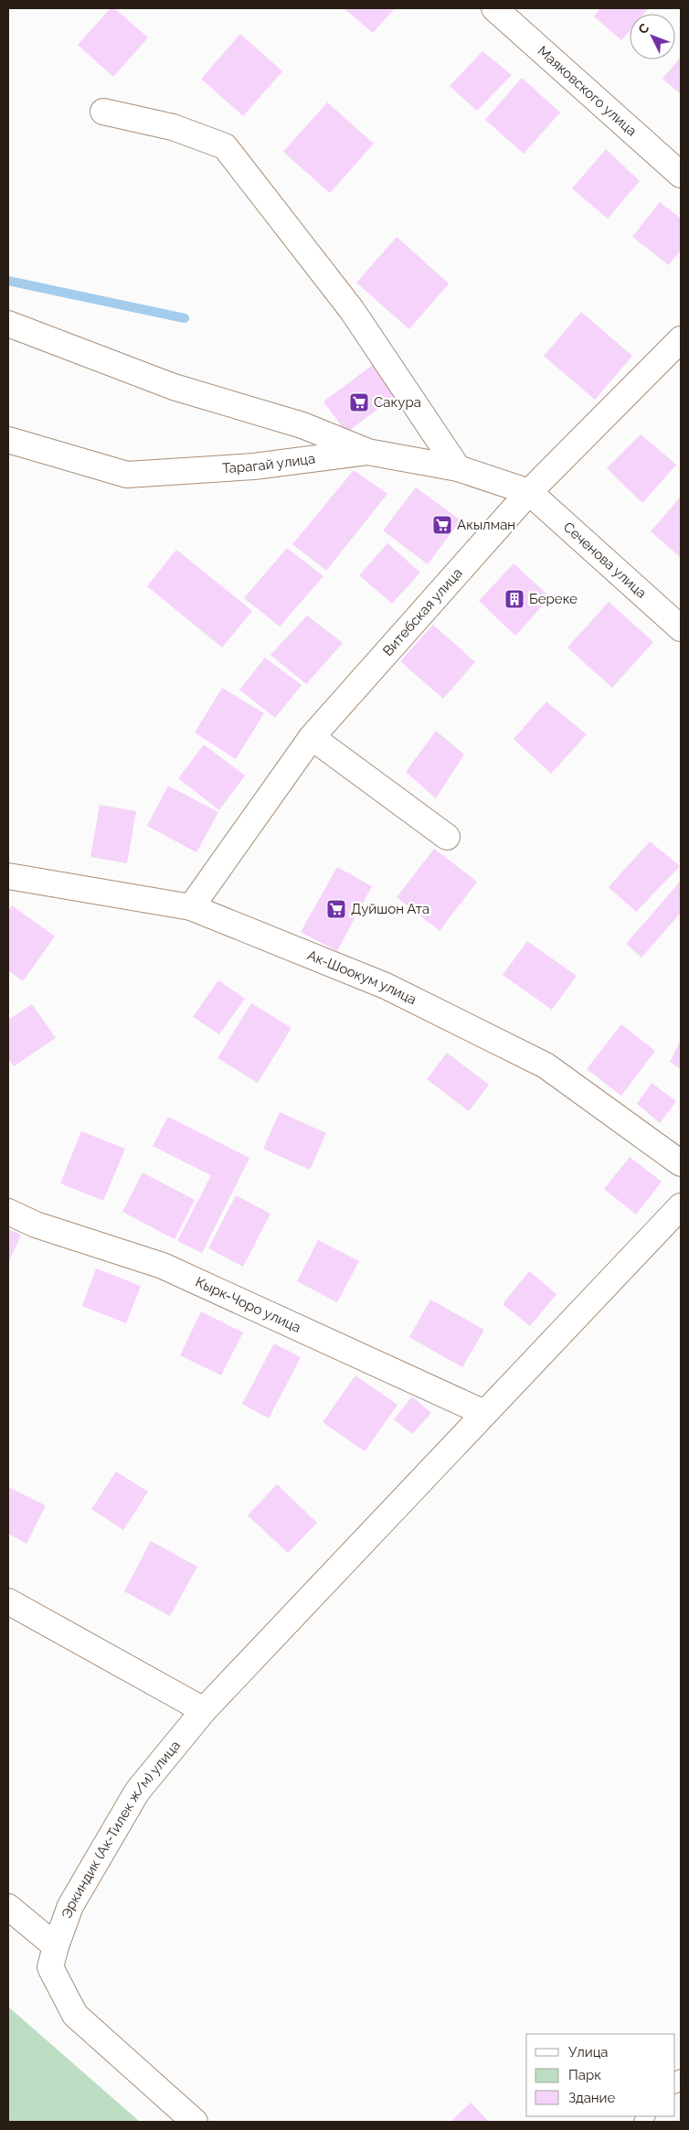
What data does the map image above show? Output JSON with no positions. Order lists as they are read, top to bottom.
{
  "streets": {
    "street": [
      "Маяковского улица",
      "Тарагай улица",
      "Сеченова улица",
      "Витебская улица",
      "Ак-Шоокум улица",
      "Кырк-Чоро улица",
      "Эркиндик (Ак-Тилек ж/м) улица"
    ]
  },
  "crossings": [
    ["Тарагай улица", "Сеченова улица"],
    ["Тарагай улица", "Витебская улица"],
    ["Сеченова улица", "Витебская улица"],
    ["Витебская улица", "Ак-Шоокум улица"],
    ["Кырк-Чоро улица", "Эркиндик (Ак-Тилек ж/м) улица"]
  ],
  "places": {
    "supermarket": ["Сакура", "Акылман", "Дуйшон Ата"],
    "building": ["Береке"]
  },
  "legend": ["Улица", "Парк", "Здание"],
  "north": "top left"
}
